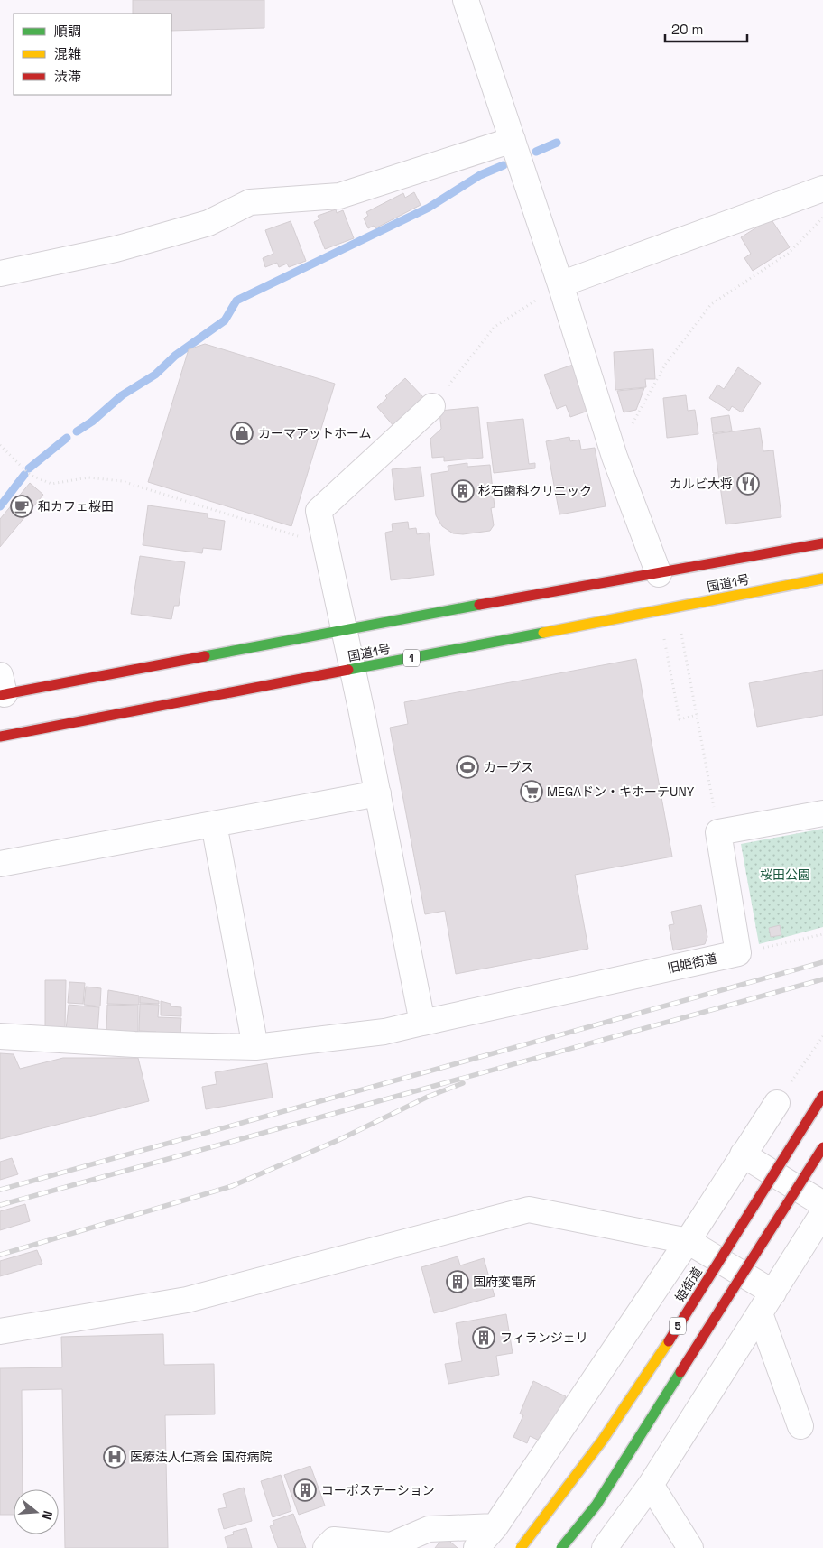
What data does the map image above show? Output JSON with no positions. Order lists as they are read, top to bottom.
{
  "streets": {
    "main road": [
      "国道1号",
      "1",
      "姫街道",
      "5"
    ],
    "street": ["旧姫街道"]
  },
  "parks": ["桜田公園"],
  "places": {
    "shop": ["カーマアットホーム"],
    "restaurant": ["カルビ大将"],
    "building": [
      "杉石歯科クリニック",
      "国府変電所",
      "フィランジェリ",
      "コーポステーション"
    ],
    "cafe": ["和カフェ桜田"],
    "sports": ["カーブス"],
    "supermarket": ["MEGAドン・キホーテUNY"],
    "hospital": ["医療法人仁斎会 国府病院"]
  },
  "legend": ["順調", "混雑", "渋滞"],
  "scale_bar": "20 m",
  "north": "right"
}
